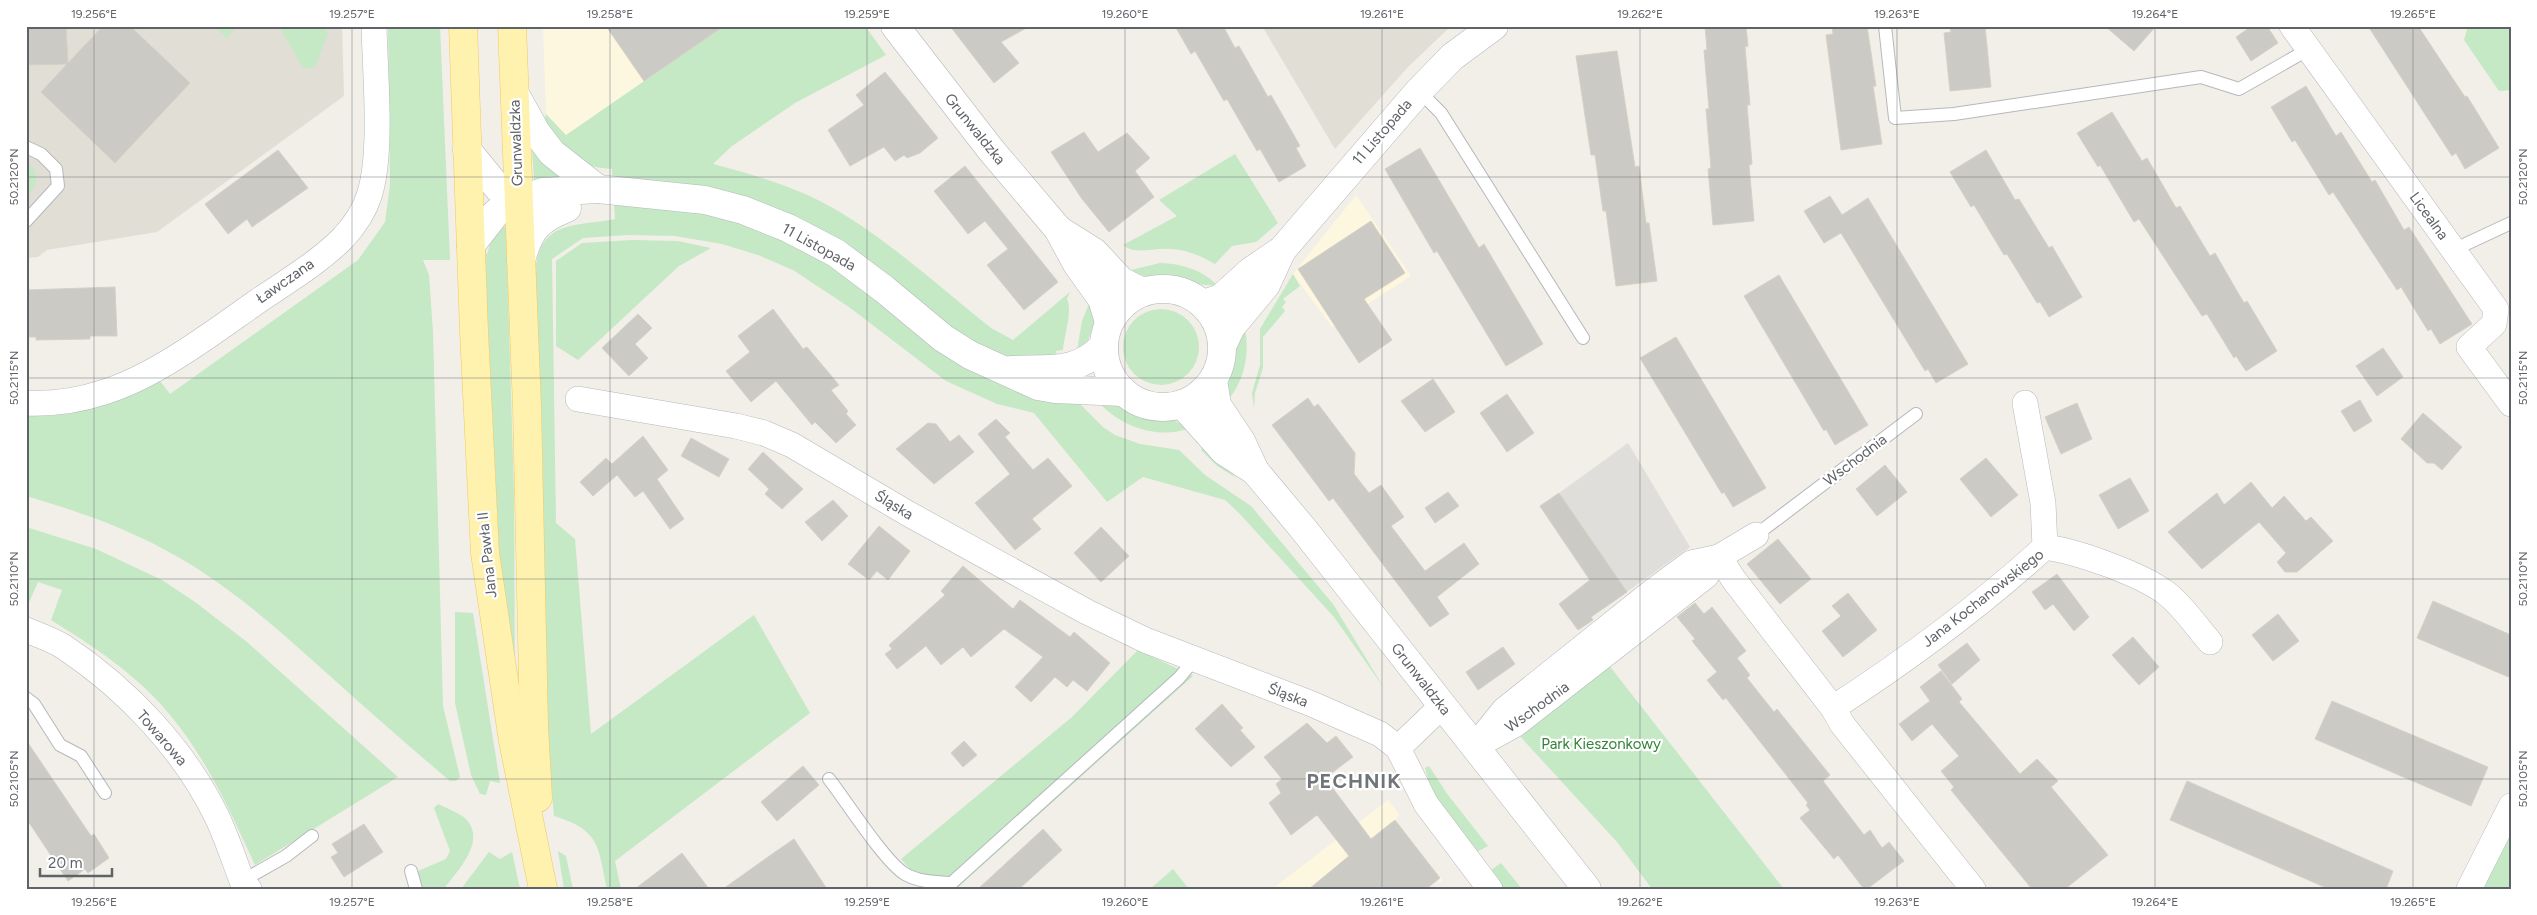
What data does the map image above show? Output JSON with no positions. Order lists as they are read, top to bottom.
{
  "streets": {
    "main road": ["Grunwaldzka", "Jana Pawła II"],
    "street": [
      "11 Listopada",
      "Licealna",
      "Ławczana",
      "Wschodnia",
      "Śląska",
      "Jana Kochanowskiego",
      "Towarowa"
    ]
  },
  "crossings": [
    ["Grunwaldzka", "11 Listopada"],
    ["Grunwaldzka", "Wschodnia"],
    ["Grunwaldzka", "Jana Pawła II"],
    ["11 Listopada", "Jana Pawła II"]
  ],
  "districts": ["PECHNIK"],
  "parks": ["Park Kieszonkowy"],
  "scale_bar": "20 m",
  "coordinates": [
    "19.256°E",
    "19.257°E",
    "19.258°E",
    "19.259°E",
    "19.260°E",
    "19.261°E",
    "19.262°E",
    "19.263°E",
    "19.264°E",
    "19.265°E",
    "50.2120°N",
    "50.2115°N",
    "50.2110°N",
    "50.2105°N"
  ]
}
